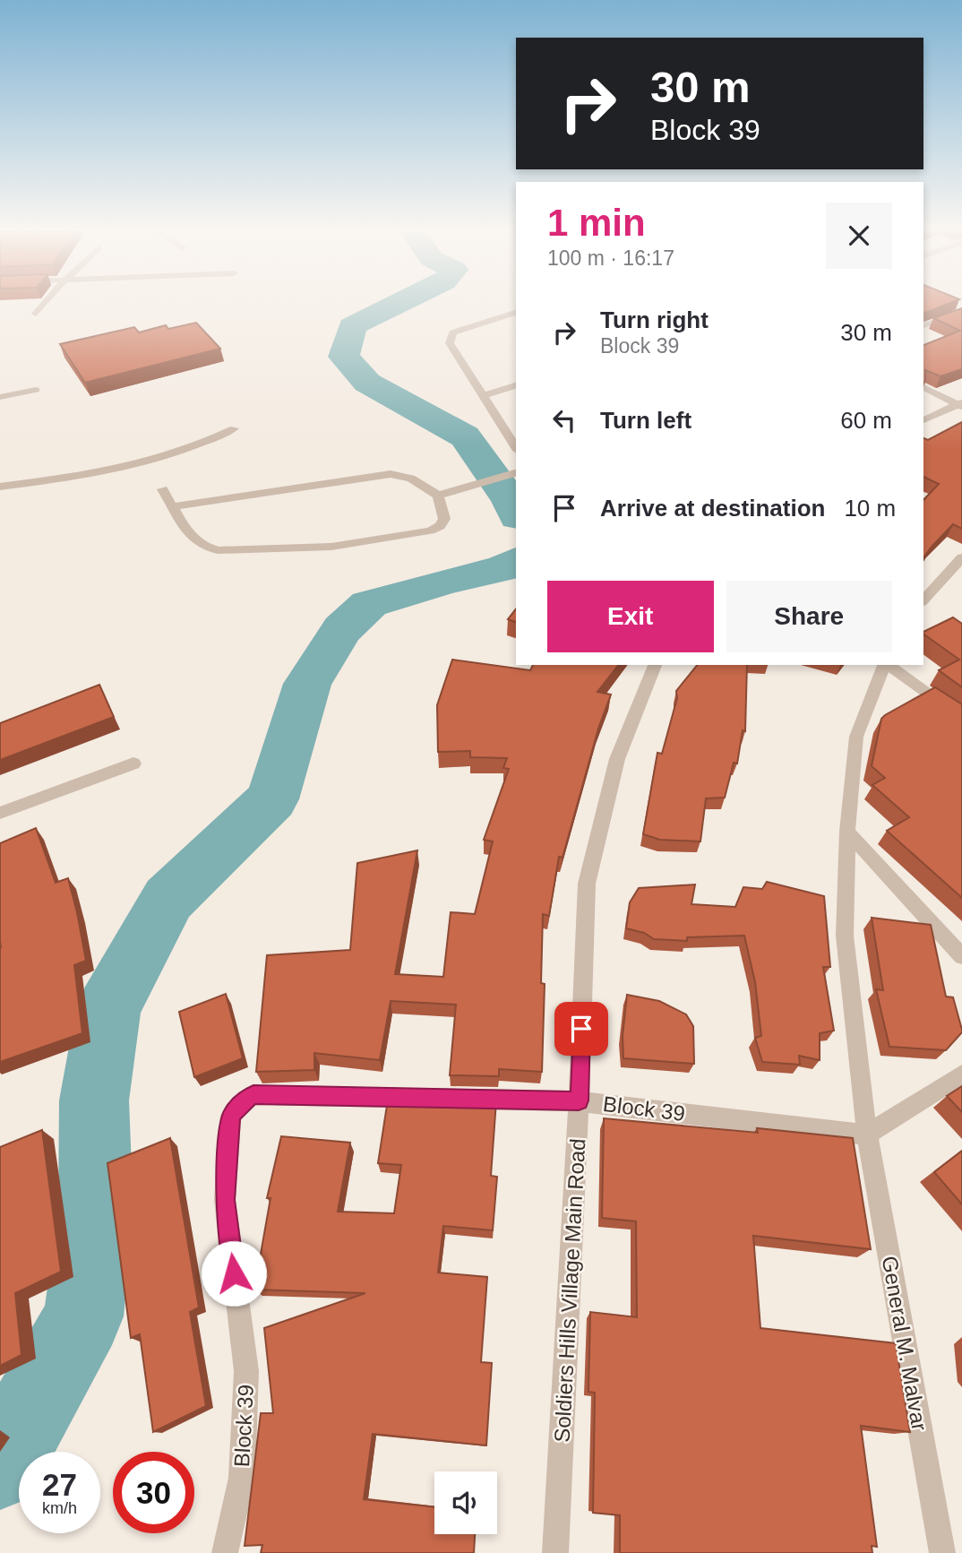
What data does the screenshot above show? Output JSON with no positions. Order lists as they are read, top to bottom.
{
  "streets": {
    "street": ["Block 39", "Soldiers Hills Village Main Road", "General M. Malvar"]
  },
  "crossings": [
    ["Block 39", "Soldiers Hills Village Main Road"],
    ["Block 39", "General M. Malvar"]
  ],
  "page": {
    "turn": ["30 m", "Block 39"],
    "heading": ["1 min", "100 m · 16:17"],
    "list": [
      {
        "name": "Turn right",
        "note": "Block 39",
        "value": "30 m"
      },
      {
        "name": "Turn left",
        "value": "60 m"
      },
      {
        "name": "Arrive at destination",
        "value": "10 m"
      }
    ],
    "buttons": ["Exit", "Share"],
    "speed": "27 km/h",
    "limit": "30"
  }
}
